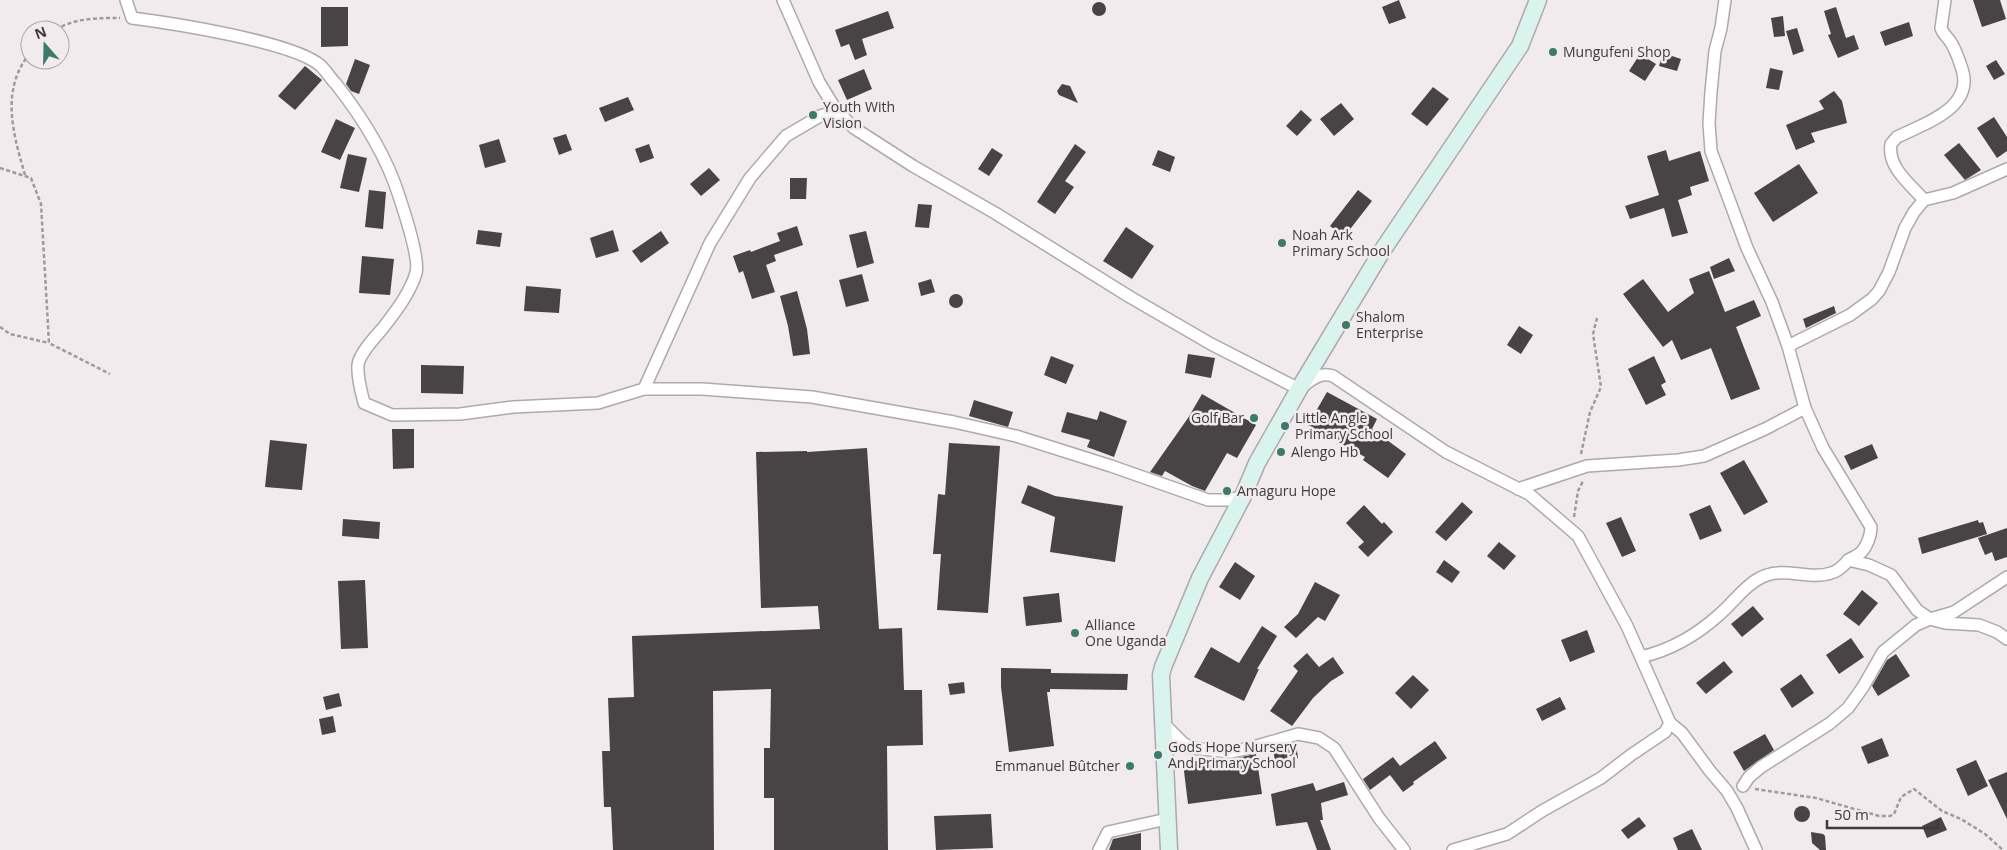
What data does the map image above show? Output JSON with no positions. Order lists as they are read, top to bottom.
{
  "places": [
    "Mungufeni Shop",
    "Youth With Vision",
    "Noah Ark Primary School",
    "Shalom Enterprise",
    "Golf Bar",
    "Little Angle Primary School",
    "Alengo Hb",
    "Amaguru Hope",
    "Alliance One Uganda",
    "Gods Hope Nursery And Primary School",
    "Emmanuel Bûtcher"
  ],
  "scale_bar": "50 m",
  "north": "top"
}
